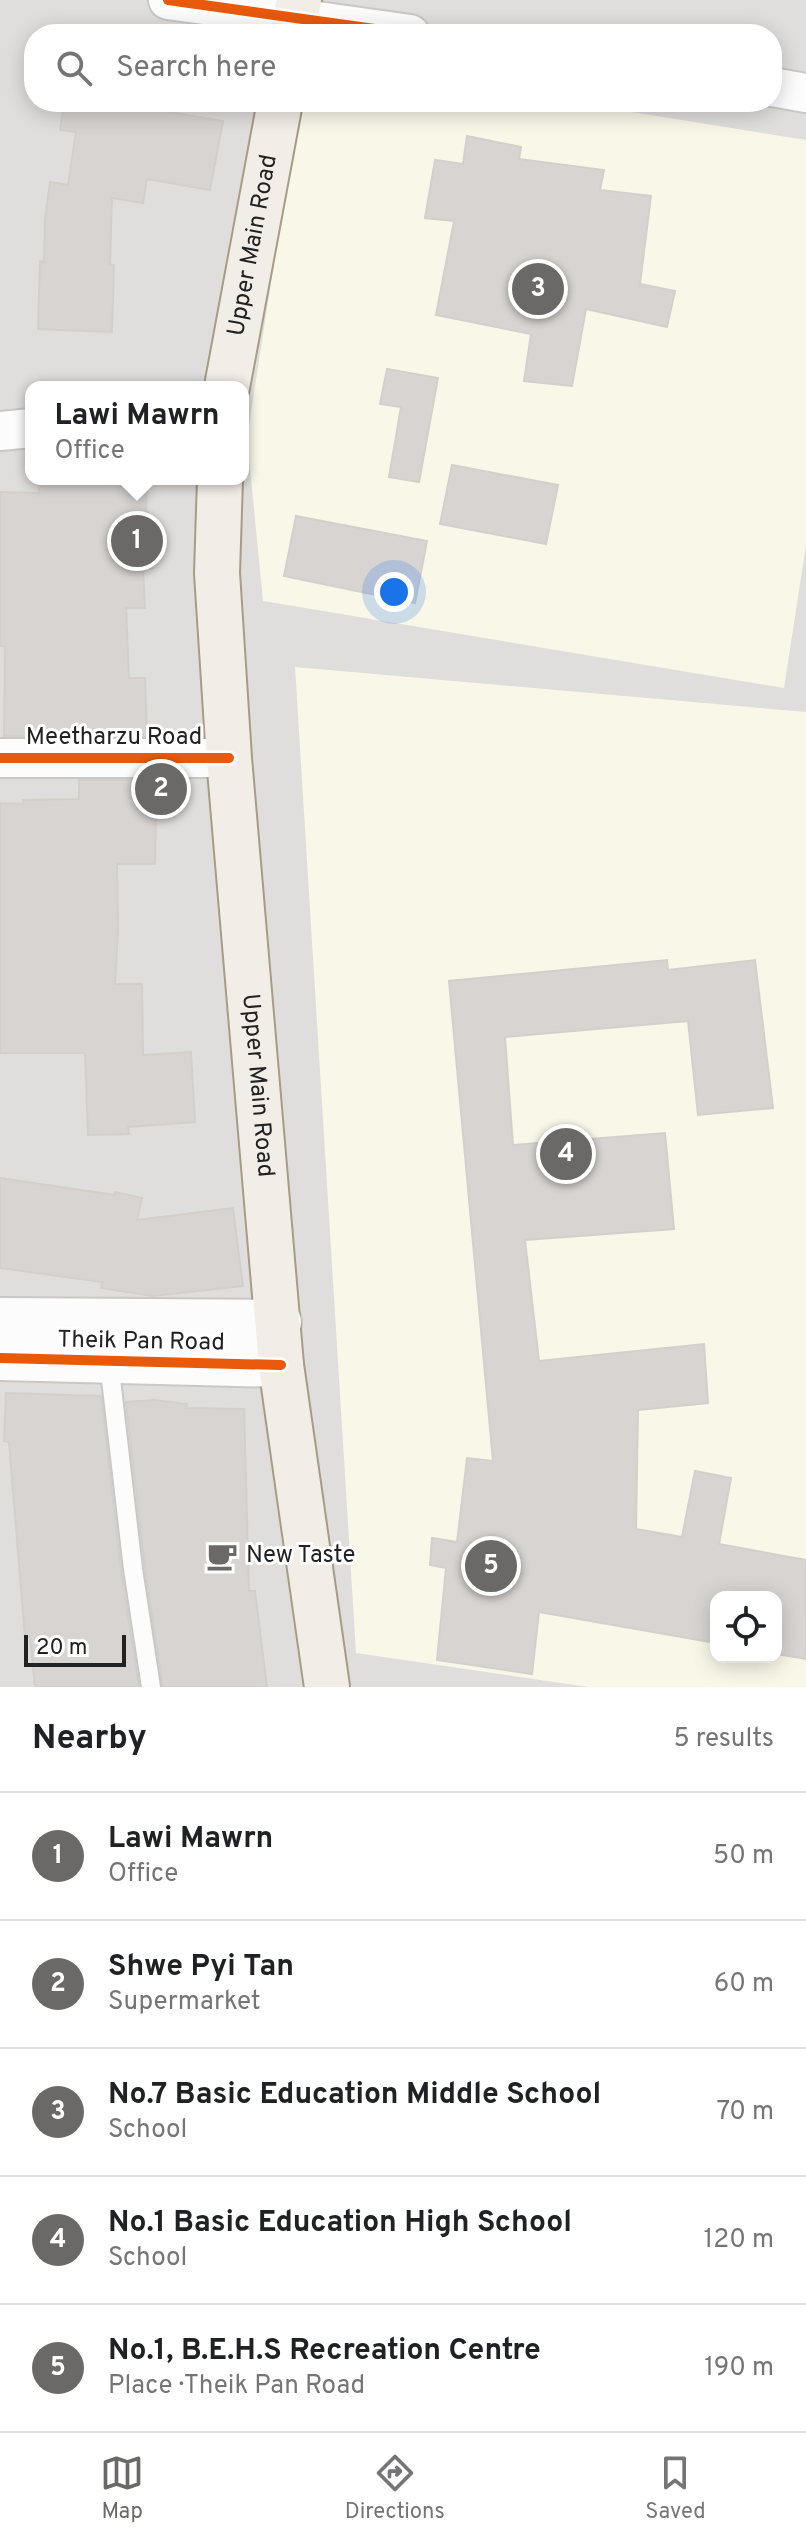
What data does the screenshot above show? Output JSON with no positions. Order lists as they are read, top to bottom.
{
  "streets": {
    "main road": ["Upper Main Road"],
    "street": ["Meetharzu Road", "Theik Pan Road"]
  },
  "crossings": [
    ["Upper Main Road", "Meetharzu Road"],
    ["Upper Main Road", "Theik Pan Road"]
  ],
  "places": {
    "cafe": ["New Taste"]
  },
  "scale_bar": "20 m",
  "page": {
    "search": "Search here",
    "pins": [
      "3",
      "1",
      "2",
      "4",
      "5"
    ],
    "popup": ["Lawi Mawrn", "Office"],
    "scale": "20 m",
    "heading": ["Nearby", "5 results"],
    "list": [
      {
        "mark": "1",
        "name": "Lawi Mawrn",
        "note": "Office",
        "value": "50 m"
      },
      {
        "mark": "2",
        "name": "Shwe Pyi Tan",
        "note": "Supermarket",
        "value": "60 m"
      },
      {
        "mark": "3",
        "name": "No.7 Basic Education Middle School",
        "note": "School",
        "value": "70 m"
      },
      {
        "mark": "4",
        "name": "No.1 Basic Education High School",
        "note": "School",
        "value": "120 m"
      },
      {
        "mark": "5",
        "name": "No.1, B.E.H.S Recreation Centre",
        "note": "Place · Theik Pan Road",
        "value": "190 m"
      }
    ],
    "nav": ["Map", "Directions", "Saved"]
  }
}
